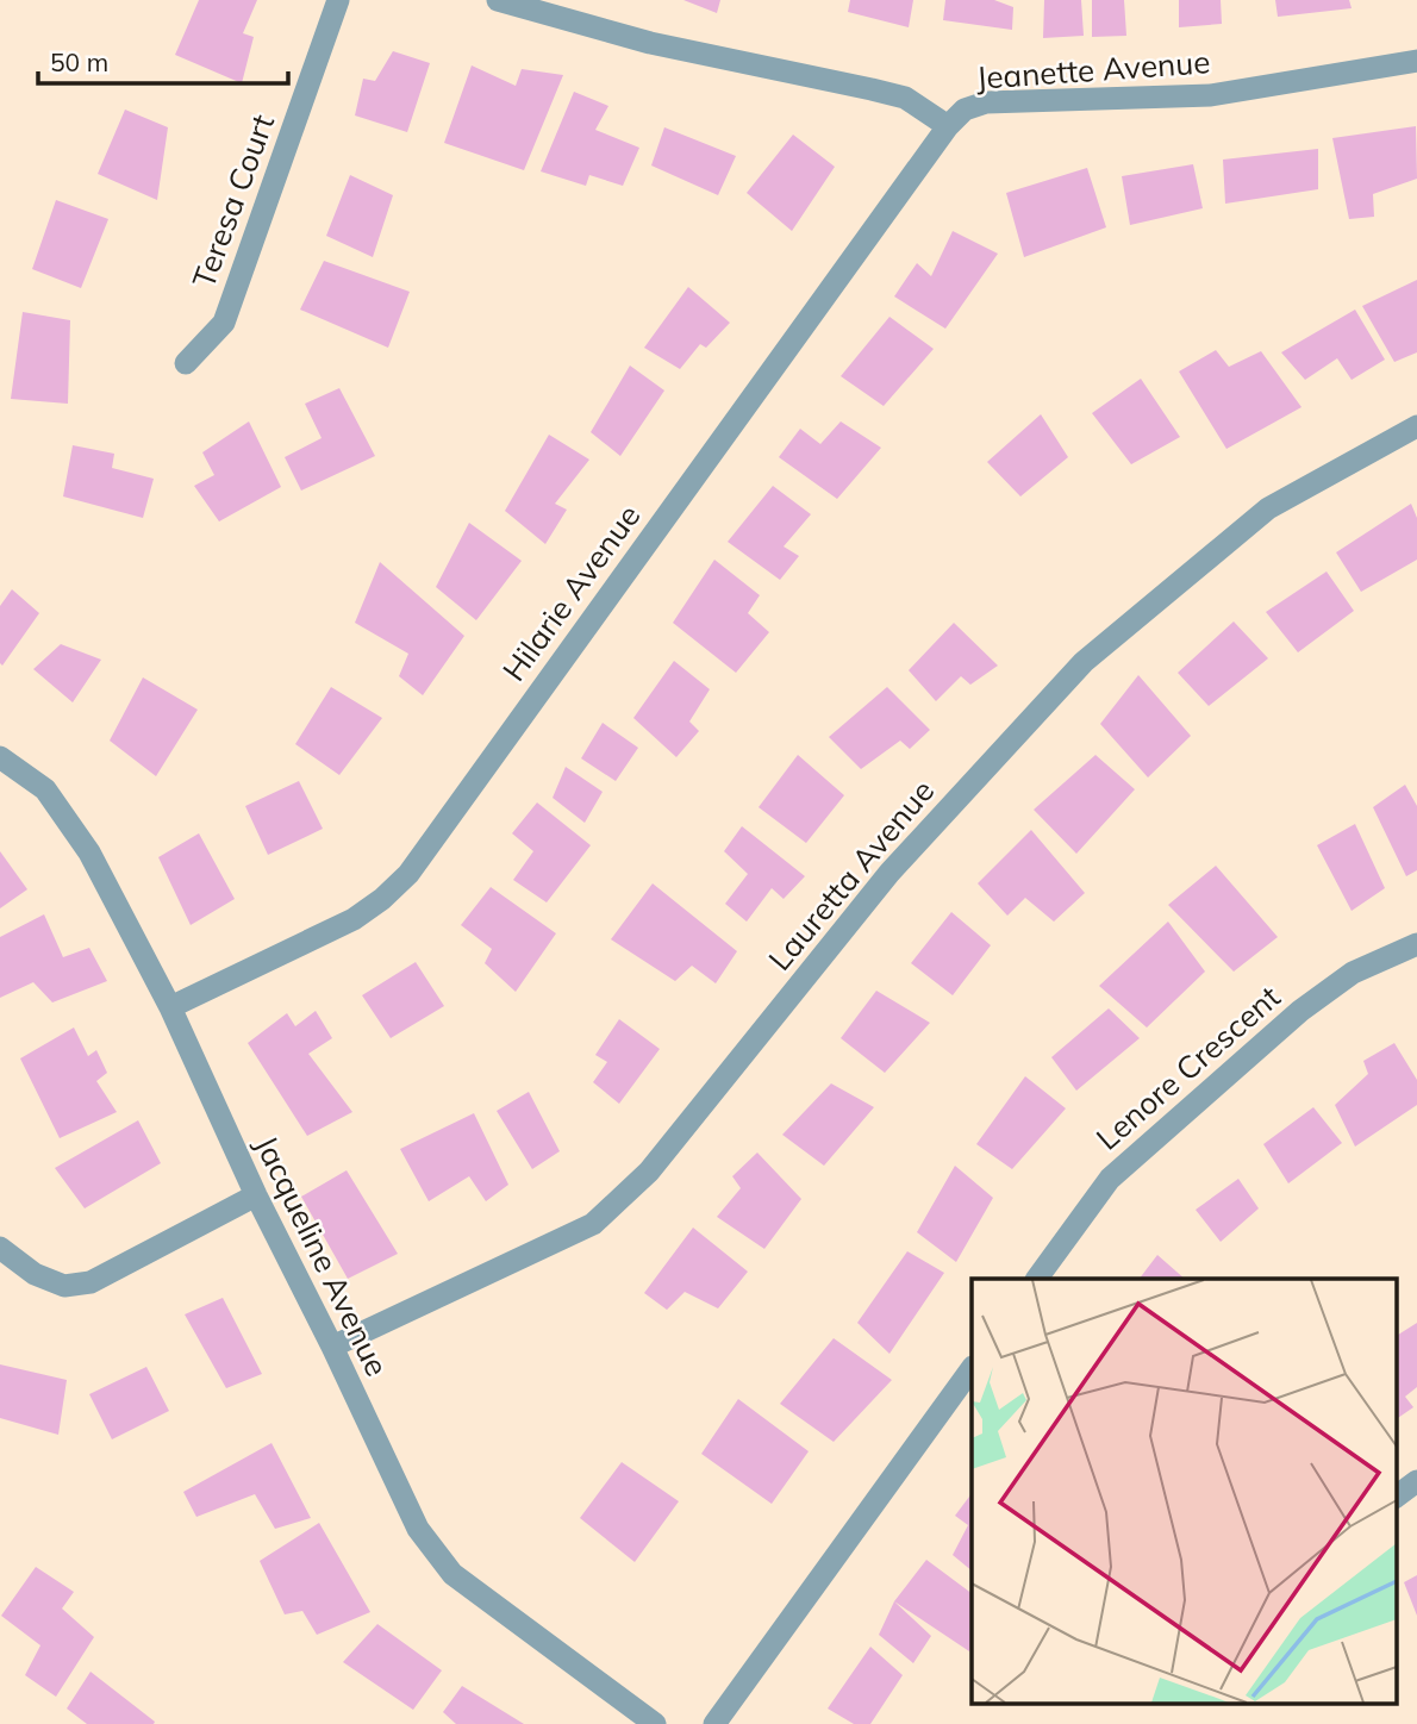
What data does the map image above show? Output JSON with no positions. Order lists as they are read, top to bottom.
{
  "streets": {
    "street": [
      "Jeanette Avenue",
      "Teresa Court",
      "Hilarie Avenue",
      "Lauretta Avenue",
      "Lenore Crescent",
      "Jacqueline Avenue"
    ]
  },
  "crossings": [
    ["Jeanette Avenue", "Hilarie Avenue"],
    ["Hilarie Avenue", "Jacqueline Avenue"],
    ["Lauretta Avenue", "Jacqueline Avenue"]
  ],
  "scale_bar": "50 m"
}
